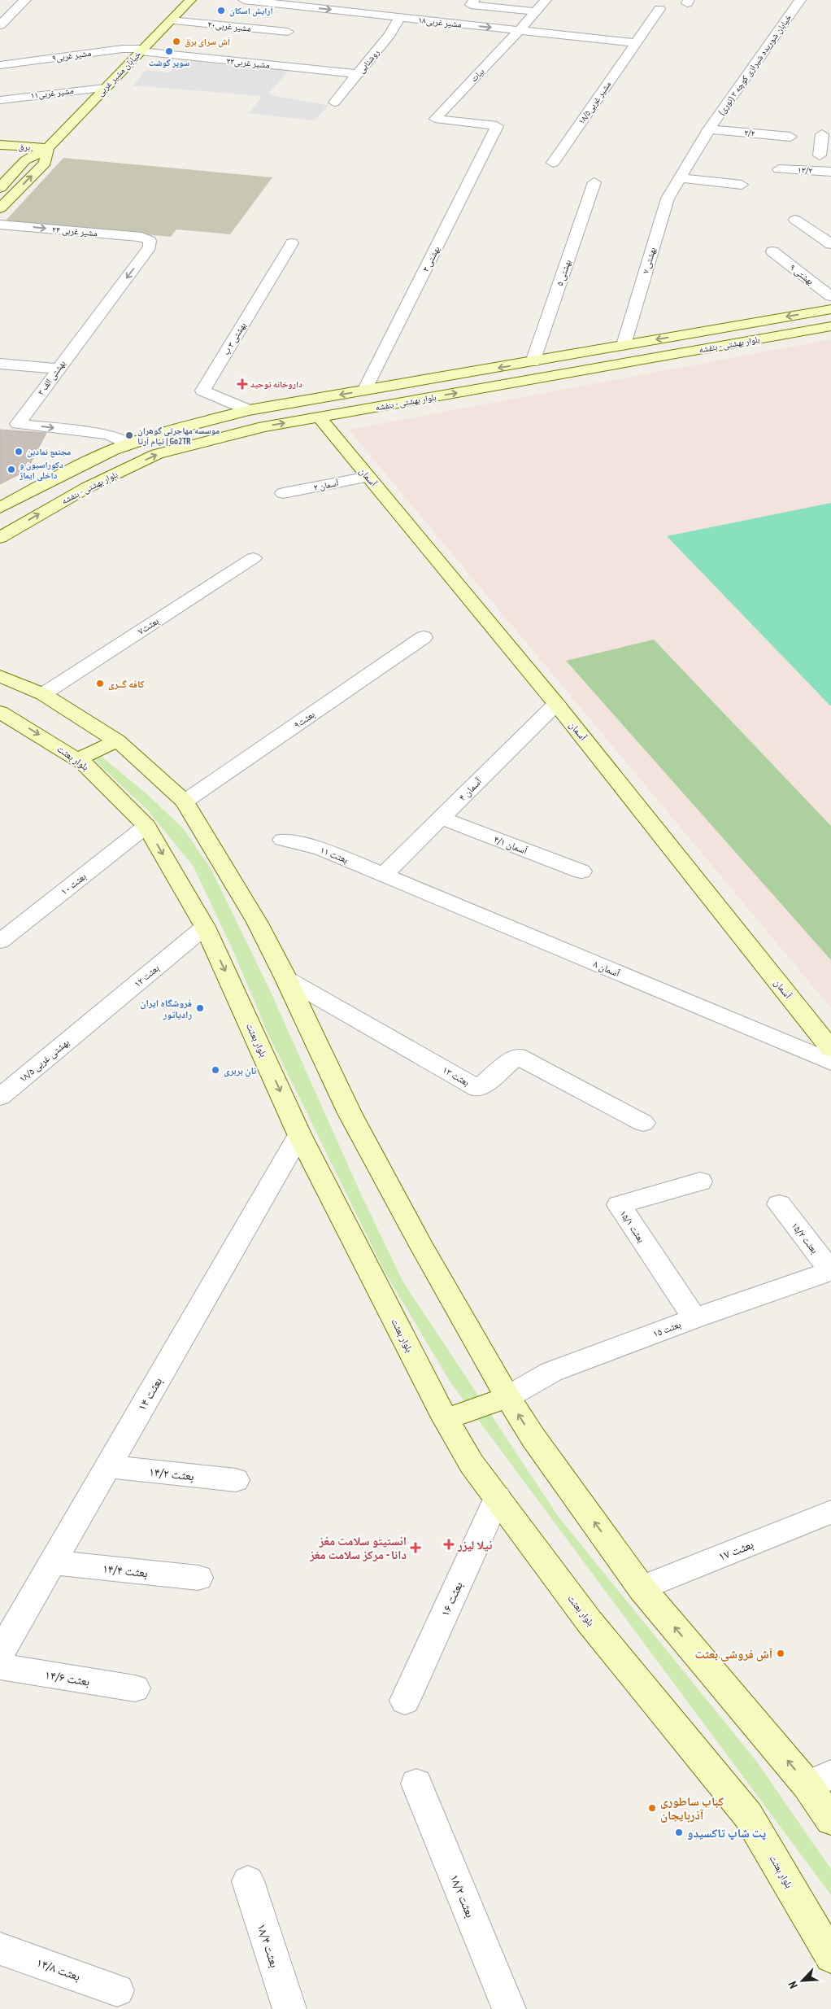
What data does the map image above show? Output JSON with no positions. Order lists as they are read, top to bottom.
{
  "streets": {
    "main road": [
      "خیابان مشیر غربی",
      "برق",
      "بلوار بهشتی - بنفشه",
      "آسمان",
      "بلوار بعثت"
    ],
    "street": [
      "مشیر غربی۱۸",
      "مشیر غربی۲۰",
      "مشیر غربی۹",
      "روشنایی",
      "مشیر غربی۲۲",
      "خیابان شوریده شیرازی کوچه ۲ (نوری)",
      "بیات",
      "مشیر غربی۱۱",
      "مشیر غربی۱۸/۵",
      "۲/۲",
      "۱۳/۲",
      "مشیر غربی ۲۴",
      "بهشتی ۳",
      "بهشتی ۷",
      "بهشتی ۵",
      "بهشتی ۹",
      "بهشتی ۳ ب",
      "بهشتی الف ۳",
      "۲ آسمان",
      "بعثت۷",
      "بعثت۹",
      "۴ آسمان",
      "۴/۱ آسمان",
      "۱۱ بعثت",
      "۱۰ بعثت",
      "۸ آسمان",
      "۱۲ بعثت",
      "بهشتی غربی ۱۸/۵",
      "۱۳ بعثت",
      "۱۵/۱ بعثت",
      "۱۵/۲ بعثت",
      "بعثت ۱۵",
      "بعثت ۱۴",
      "۱۴/۲ بعثت",
      "بعثت ۱۷",
      "۱۴/۴ بعثت",
      "بعثت ۱۶",
      "۱۴/۶ بعثت",
      "۱۸/۲ بعثت",
      "۱۸/۴ بعثت",
      "۱۴/۸ بعثت"
    ]
  },
  "crossings": [
    ["مشیر غربی۱۸", "روشنایی"],
    ["مشیر غربی۱۸", "بیات"],
    ["مشیر غربی۱۸", "مشیر غربی۱۸/۵"],
    ["مشیر غربی۲۰", "خیابان مشیر غربی"],
    ["مشیر غربی۹", "مشیر غربی۲۲"],
    ["مشیر غربی۹", "خیابان مشیر غربی"],
    ["روشنایی", "مشیر غربی۲۲"],
    ["مشیر غربی۲۲", "خیابان مشیر غربی"],
    ["خیابان شوریده شیرازی کوچه ۲ (نوری)", "۲/۲"],
    ["خیابان شوریده شیرازی کوچه ۲ (نوری)", "بهشتی ۷"],
    ["خیابان مشیر غربی", "مشیر غربی۱۱"],
    ["خیابان مشیر غربی", "برق"],
    ["بیات", "بهشتی ۳"],
    ["مشیر غربی ۲۴", "بهشتی الف ۳"],
    ["بهشتی ۳", "بلوار بهشتی - بنفشه"],
    ["بهشتی ۷", "بلوار بهشتی - بنفشه"],
    ["بهشتی ۵", "بلوار بهشتی - بنفشه"],
    ["بهشتی ۳ ب", "بلوار بهشتی - بنفشه"],
    ["بلوار بهشتی - بنفشه", "آسمان"],
    ["آسمان", "۲ آسمان"],
    ["آسمان", "۴ آسمان"],
    ["بلوار بعثت", "۱۰ بعثت"],
    ["بلوار بعثت", "۱۲ بعثت"],
    ["بلوار بعثت", "بعثت ۱۴"],
    ["بلوار بعثت", "بعثت ۱۶"],
    ["۴ آسمان", "۴/۱ آسمان"],
    ["۴ آسمان", "۱۱ بعثت"],
    ["۴ آسمان", "۸ آسمان"],
    ["۱۱ بعثت", "۸ آسمان"],
    ["۱۲ بعثت", "بهشتی غربی ۱۸/۵"],
    ["۱۵/۱ بعثت", "بعثت ۱۵"],
    ["۱۵/۲ بعثت", "بعثت ۱۵"],
    ["بعثت ۱۴", "۱۴/۲ بعثت"],
    ["بعثت ۱۴", "۱۴/۴ بعثت"]
  ],
  "one_way": ["مشیر غربی۱۸", "بهشتی الف ۳"],
  "places": {
    "other": [
      "آرایش اسکان",
      "آش سرای برق",
      "سوپر گوشت",
      "موسسه مهاجرتی گوهران تیام آرتا | Go2TR",
      "مجتمع نمادین",
      "دکوراسیون و داخلی ایماژ",
      "کافه گــری",
      "فروشگاه ایران رادیاتور",
      "نان بربری",
      "آش فروشی بعثت",
      "کباب ساطوری آذربایجان",
      "پت شاپ تاکسیدو"
    ],
    "health": ["داروخانه توحید", "نیلا لیزر", "انستیتو سلامت مغز دانا - مرکز سلامت مغز"]
  },
  "north": "bottom left"
}
